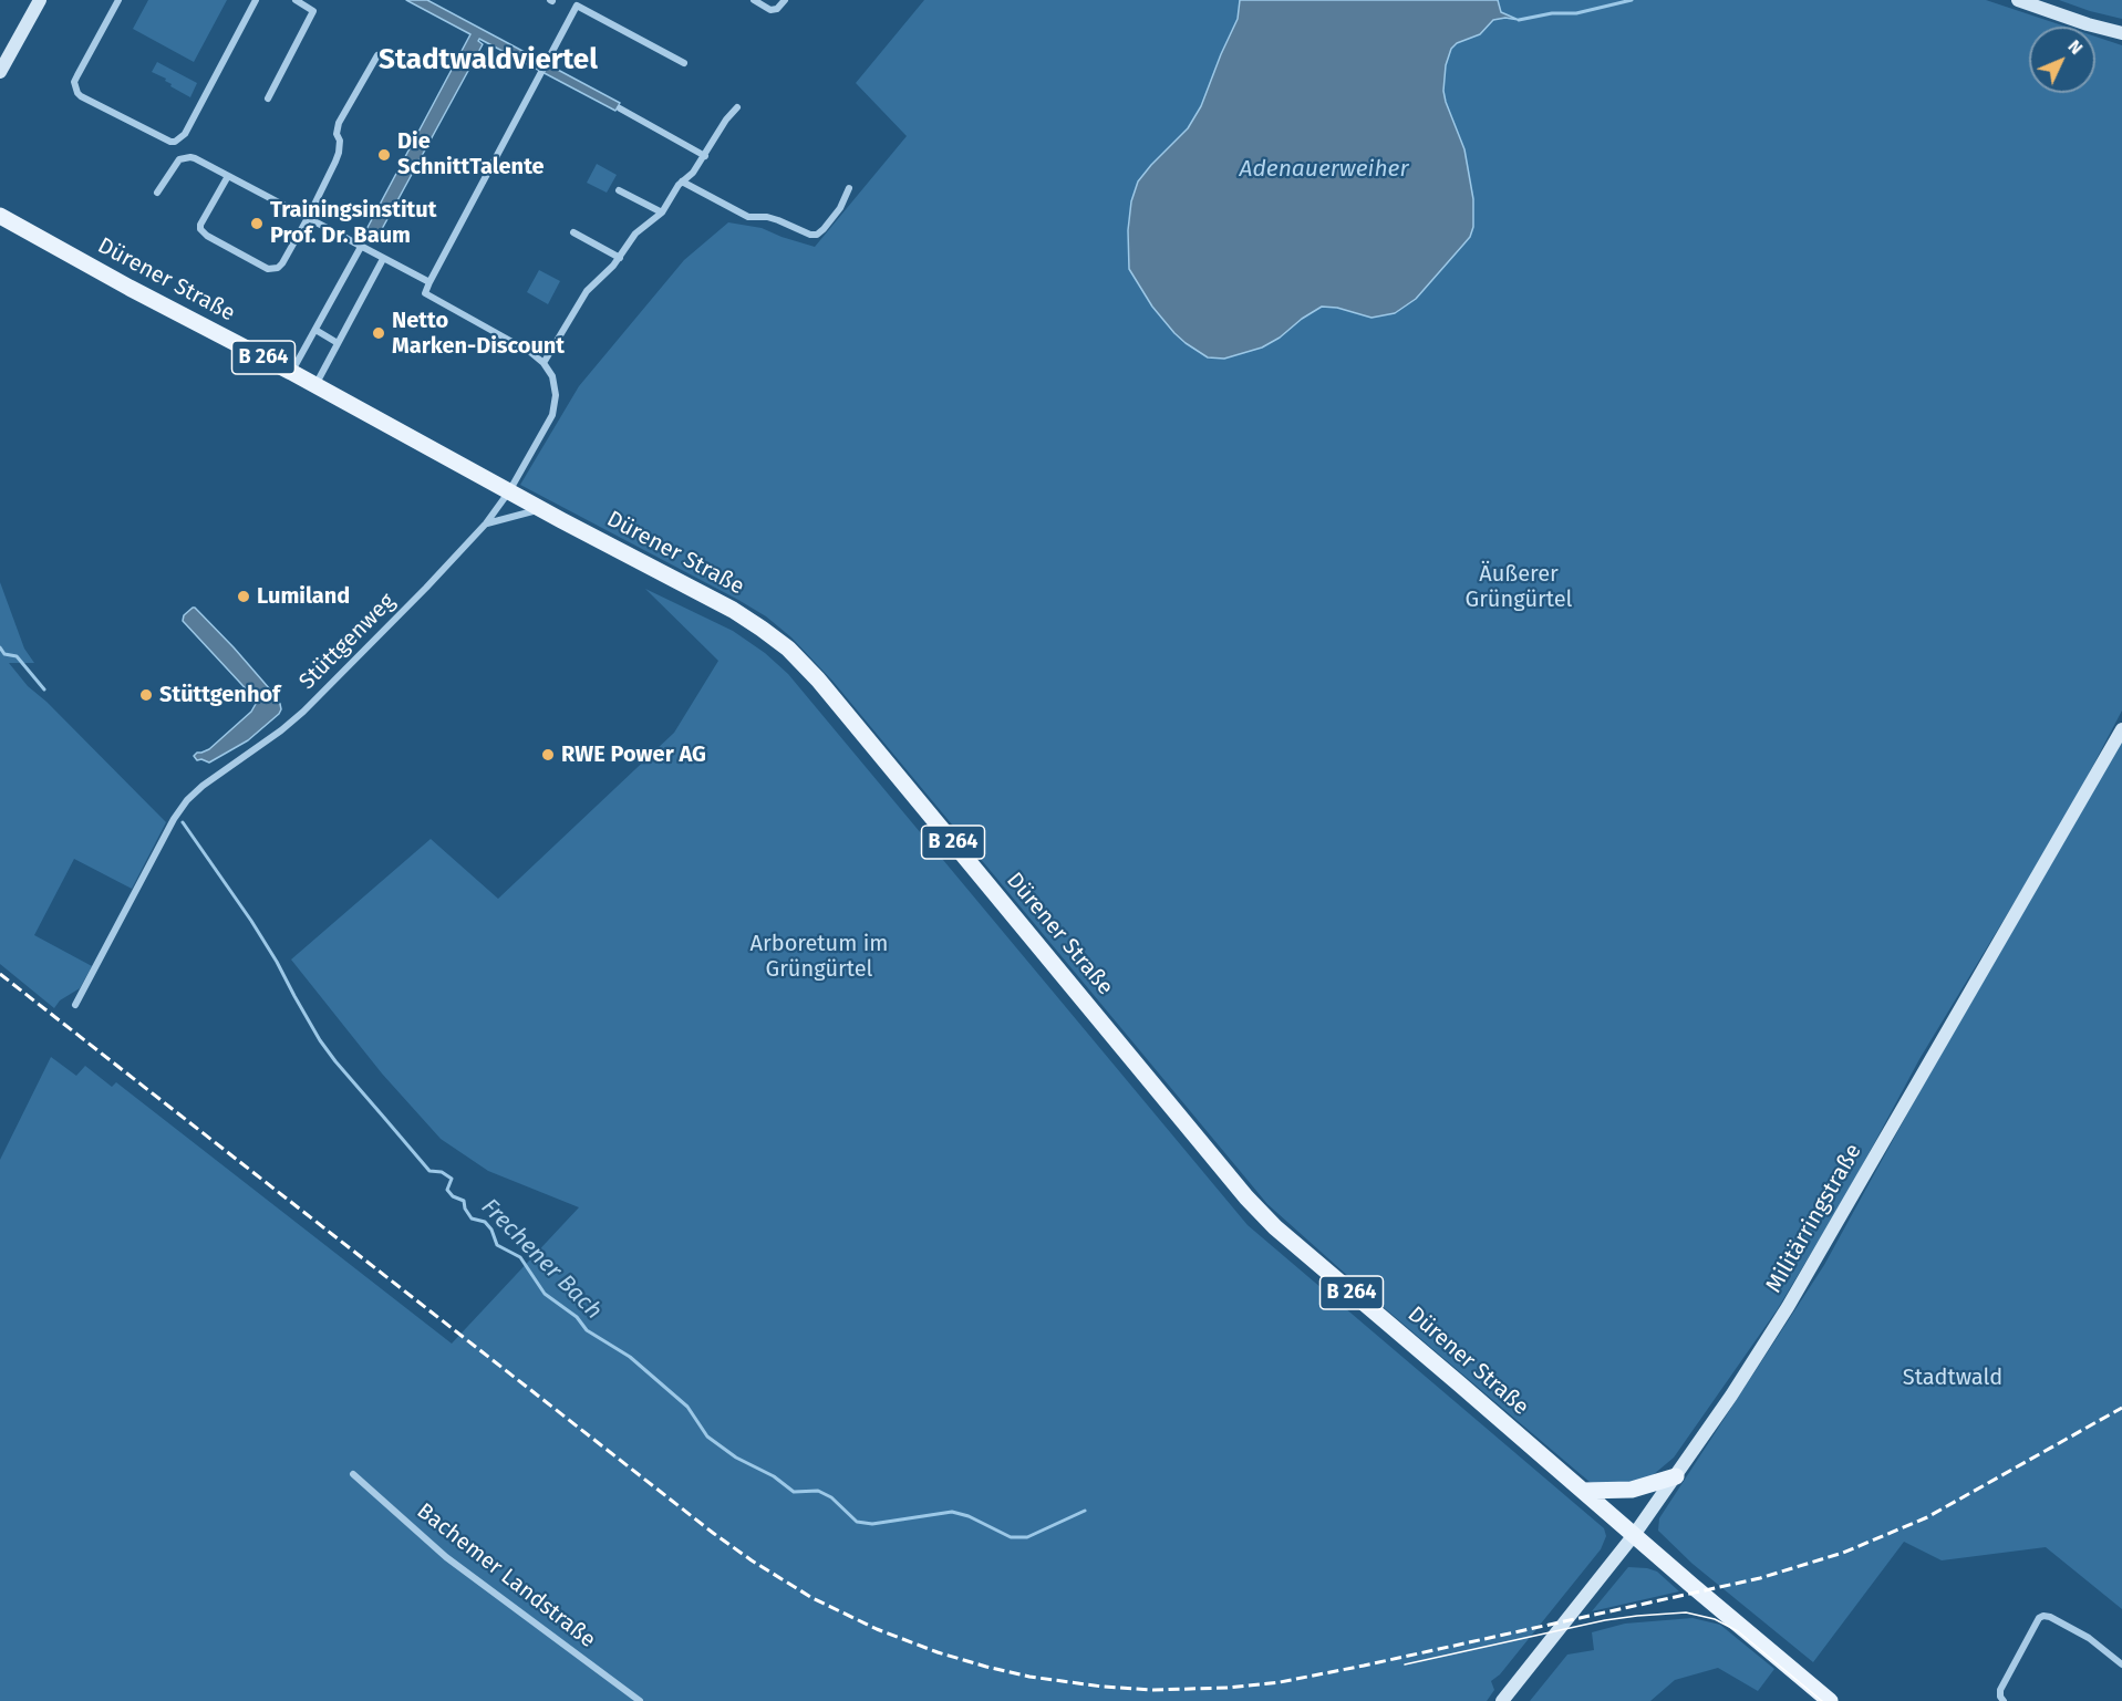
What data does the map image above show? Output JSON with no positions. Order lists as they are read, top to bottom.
{
  "streets": {
    "main road": ["Dürener Straße", "B 264", "Militärringstraße"],
    "street": ["Stüttgenweg", "Bachemer Landstraße"]
  },
  "crossings": [
    ["Dürener Straße", "Stüttgenweg"],
    ["Dürener Straße", "Militärringstraße"]
  ],
  "districts": ["Stadtwaldviertel"],
  "water": ["Adenauerweiher", "Frechener Bach"],
  "parks": ["Äußerer Grüngürtel", "Arboretum im Grüngürtel", "Stadtwald"],
  "places": [
    "Die SchnittTalente",
    "Trainingsinstitut Prof. Dr. Baum",
    "Netto Marken-Discount",
    "Lumiland",
    "Stüttgenhof",
    "RWE Power AG"
  ],
  "north": "top right"
}
